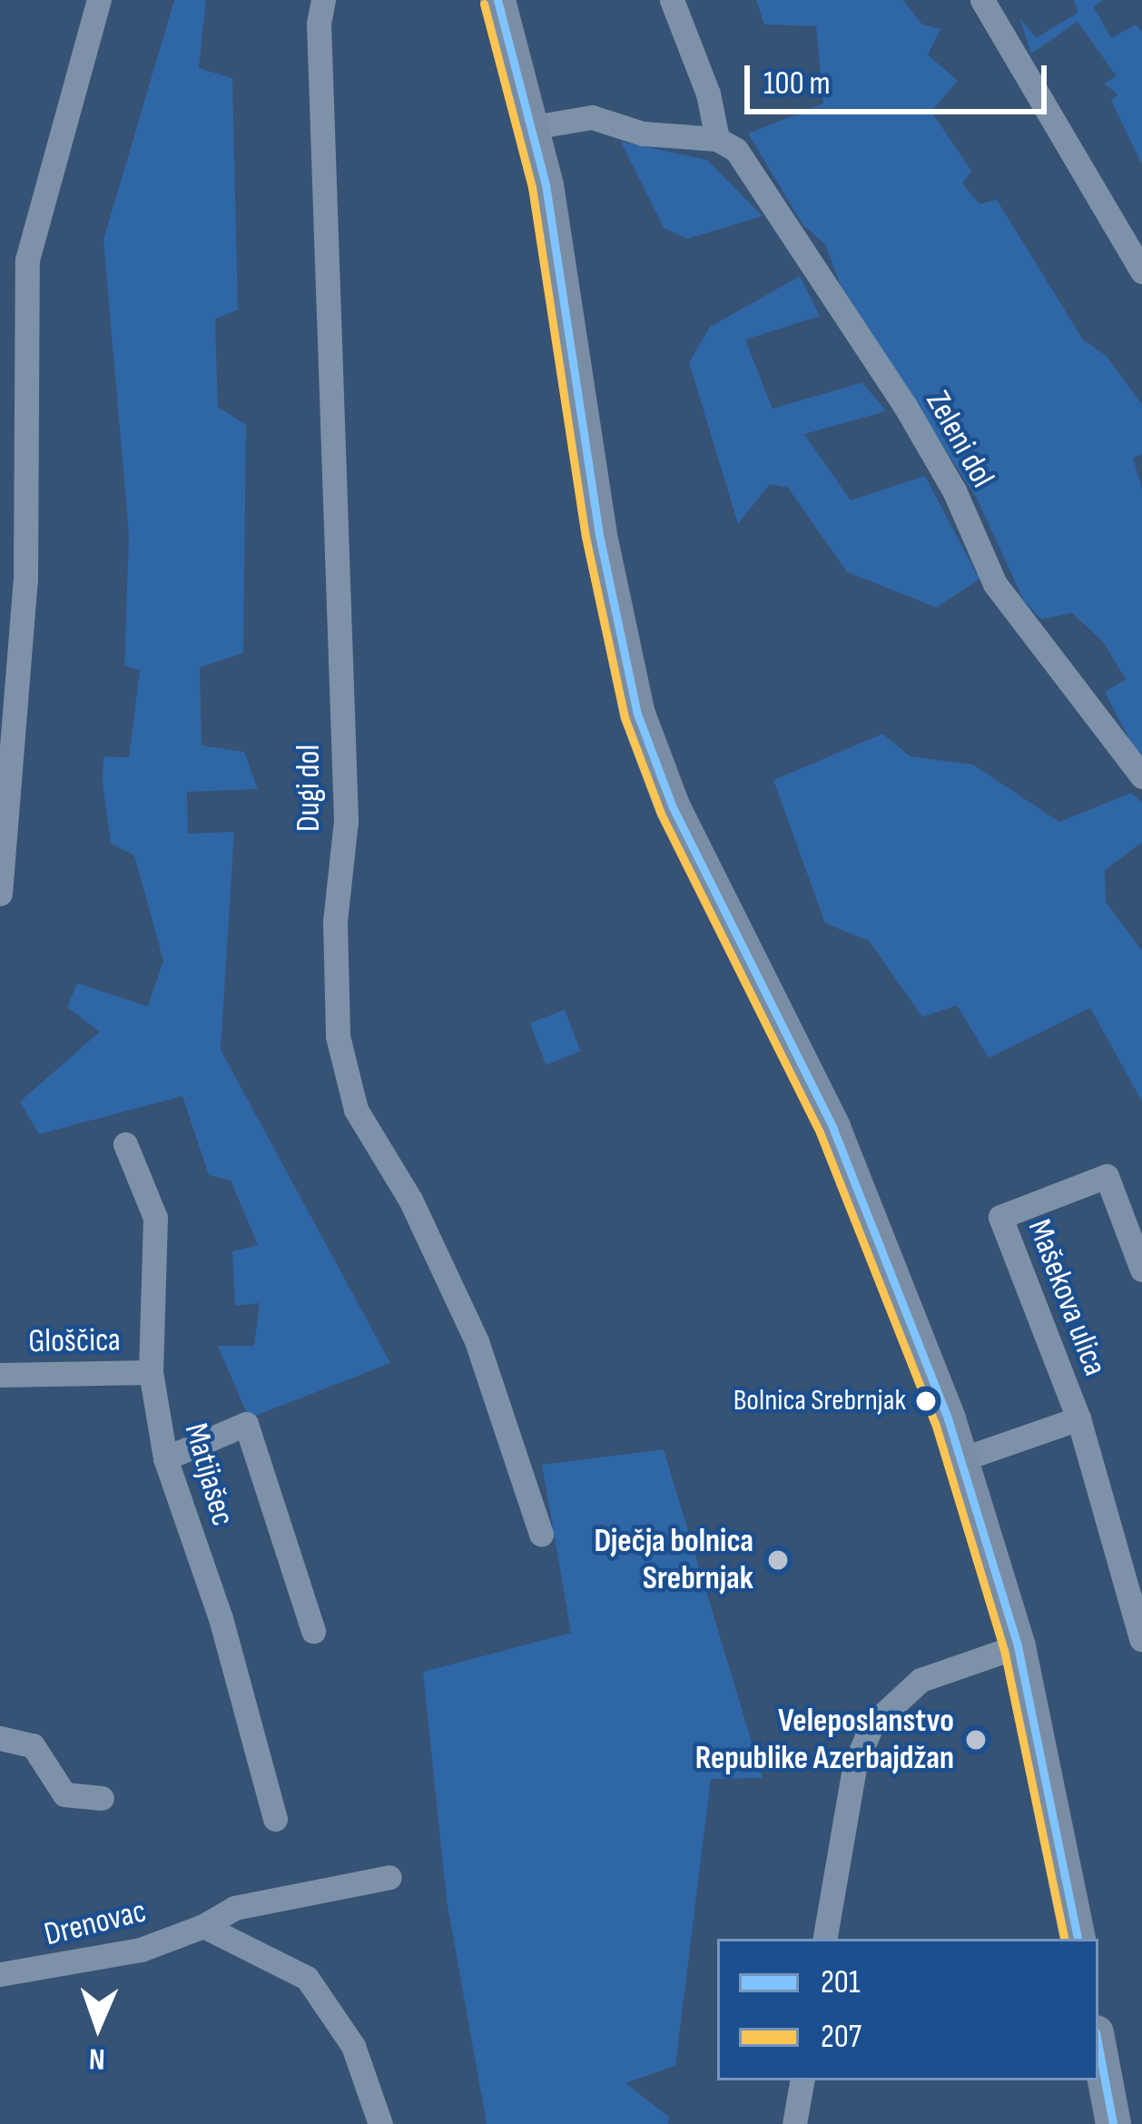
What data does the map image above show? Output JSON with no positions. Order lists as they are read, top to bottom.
{
  "streets": {
    "street": [
      "Zeleni dol",
      "Dugi dol",
      "Mašekova ulica",
      "Gloščica",
      "Matijašec",
      "Drenovac"
    ]
  },
  "crossings": [
    ["Gloščica", "Matijašec"]
  ],
  "places": ["Bolnica Srebrnjak", "Dječja bolnica Srebrnjak", "Veleposlanstvo Republike Azerbajdžan"],
  "lines": ["transit line 201", "transit line 207"],
  "legend": ["201", "207"],
  "scale_bar": "100 m",
  "north": "bottom"
}
